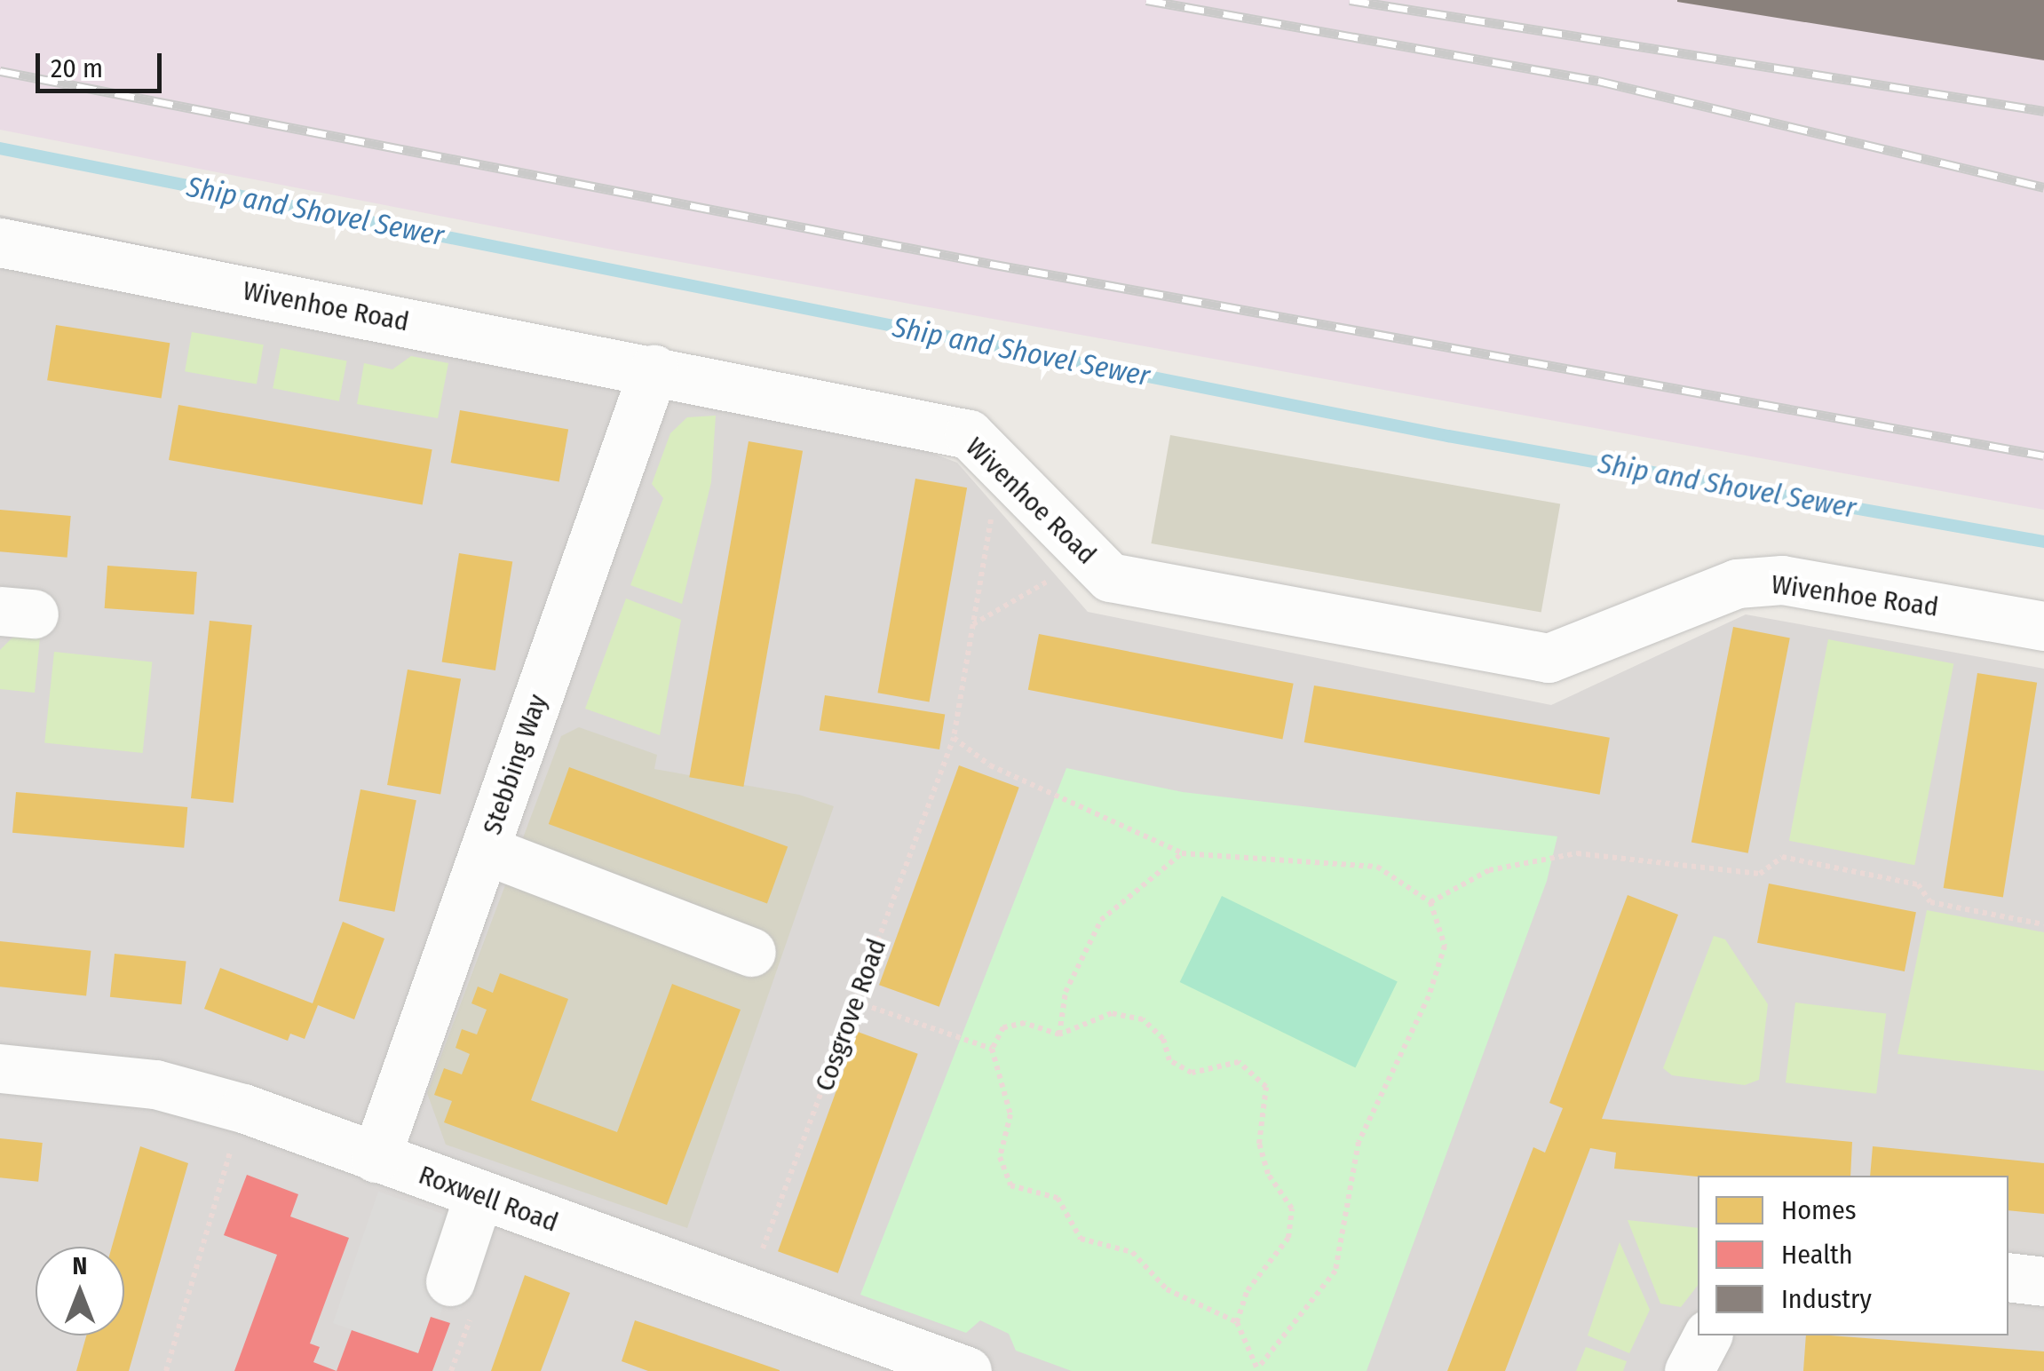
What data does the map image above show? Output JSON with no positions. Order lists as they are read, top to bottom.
{
  "streets": {
    "street": ["Wivenhoe Road", "Stebbing Way", "Roxwell Road"],
    "path": ["Cosgrove Road"]
  },
  "crossings": [
    ["Wivenhoe Road", "Stebbing Way"],
    ["Wivenhoe Road", "Cosgrove Road"],
    ["Stebbing Way", "Roxwell Road"],
    ["Cosgrove Road", "Roxwell Road"]
  ],
  "water": ["Ship and Shovel Sewer"],
  "legend": ["Homes", "Health", "Industry"],
  "scale_bar": "20 m",
  "north": "top"
}
